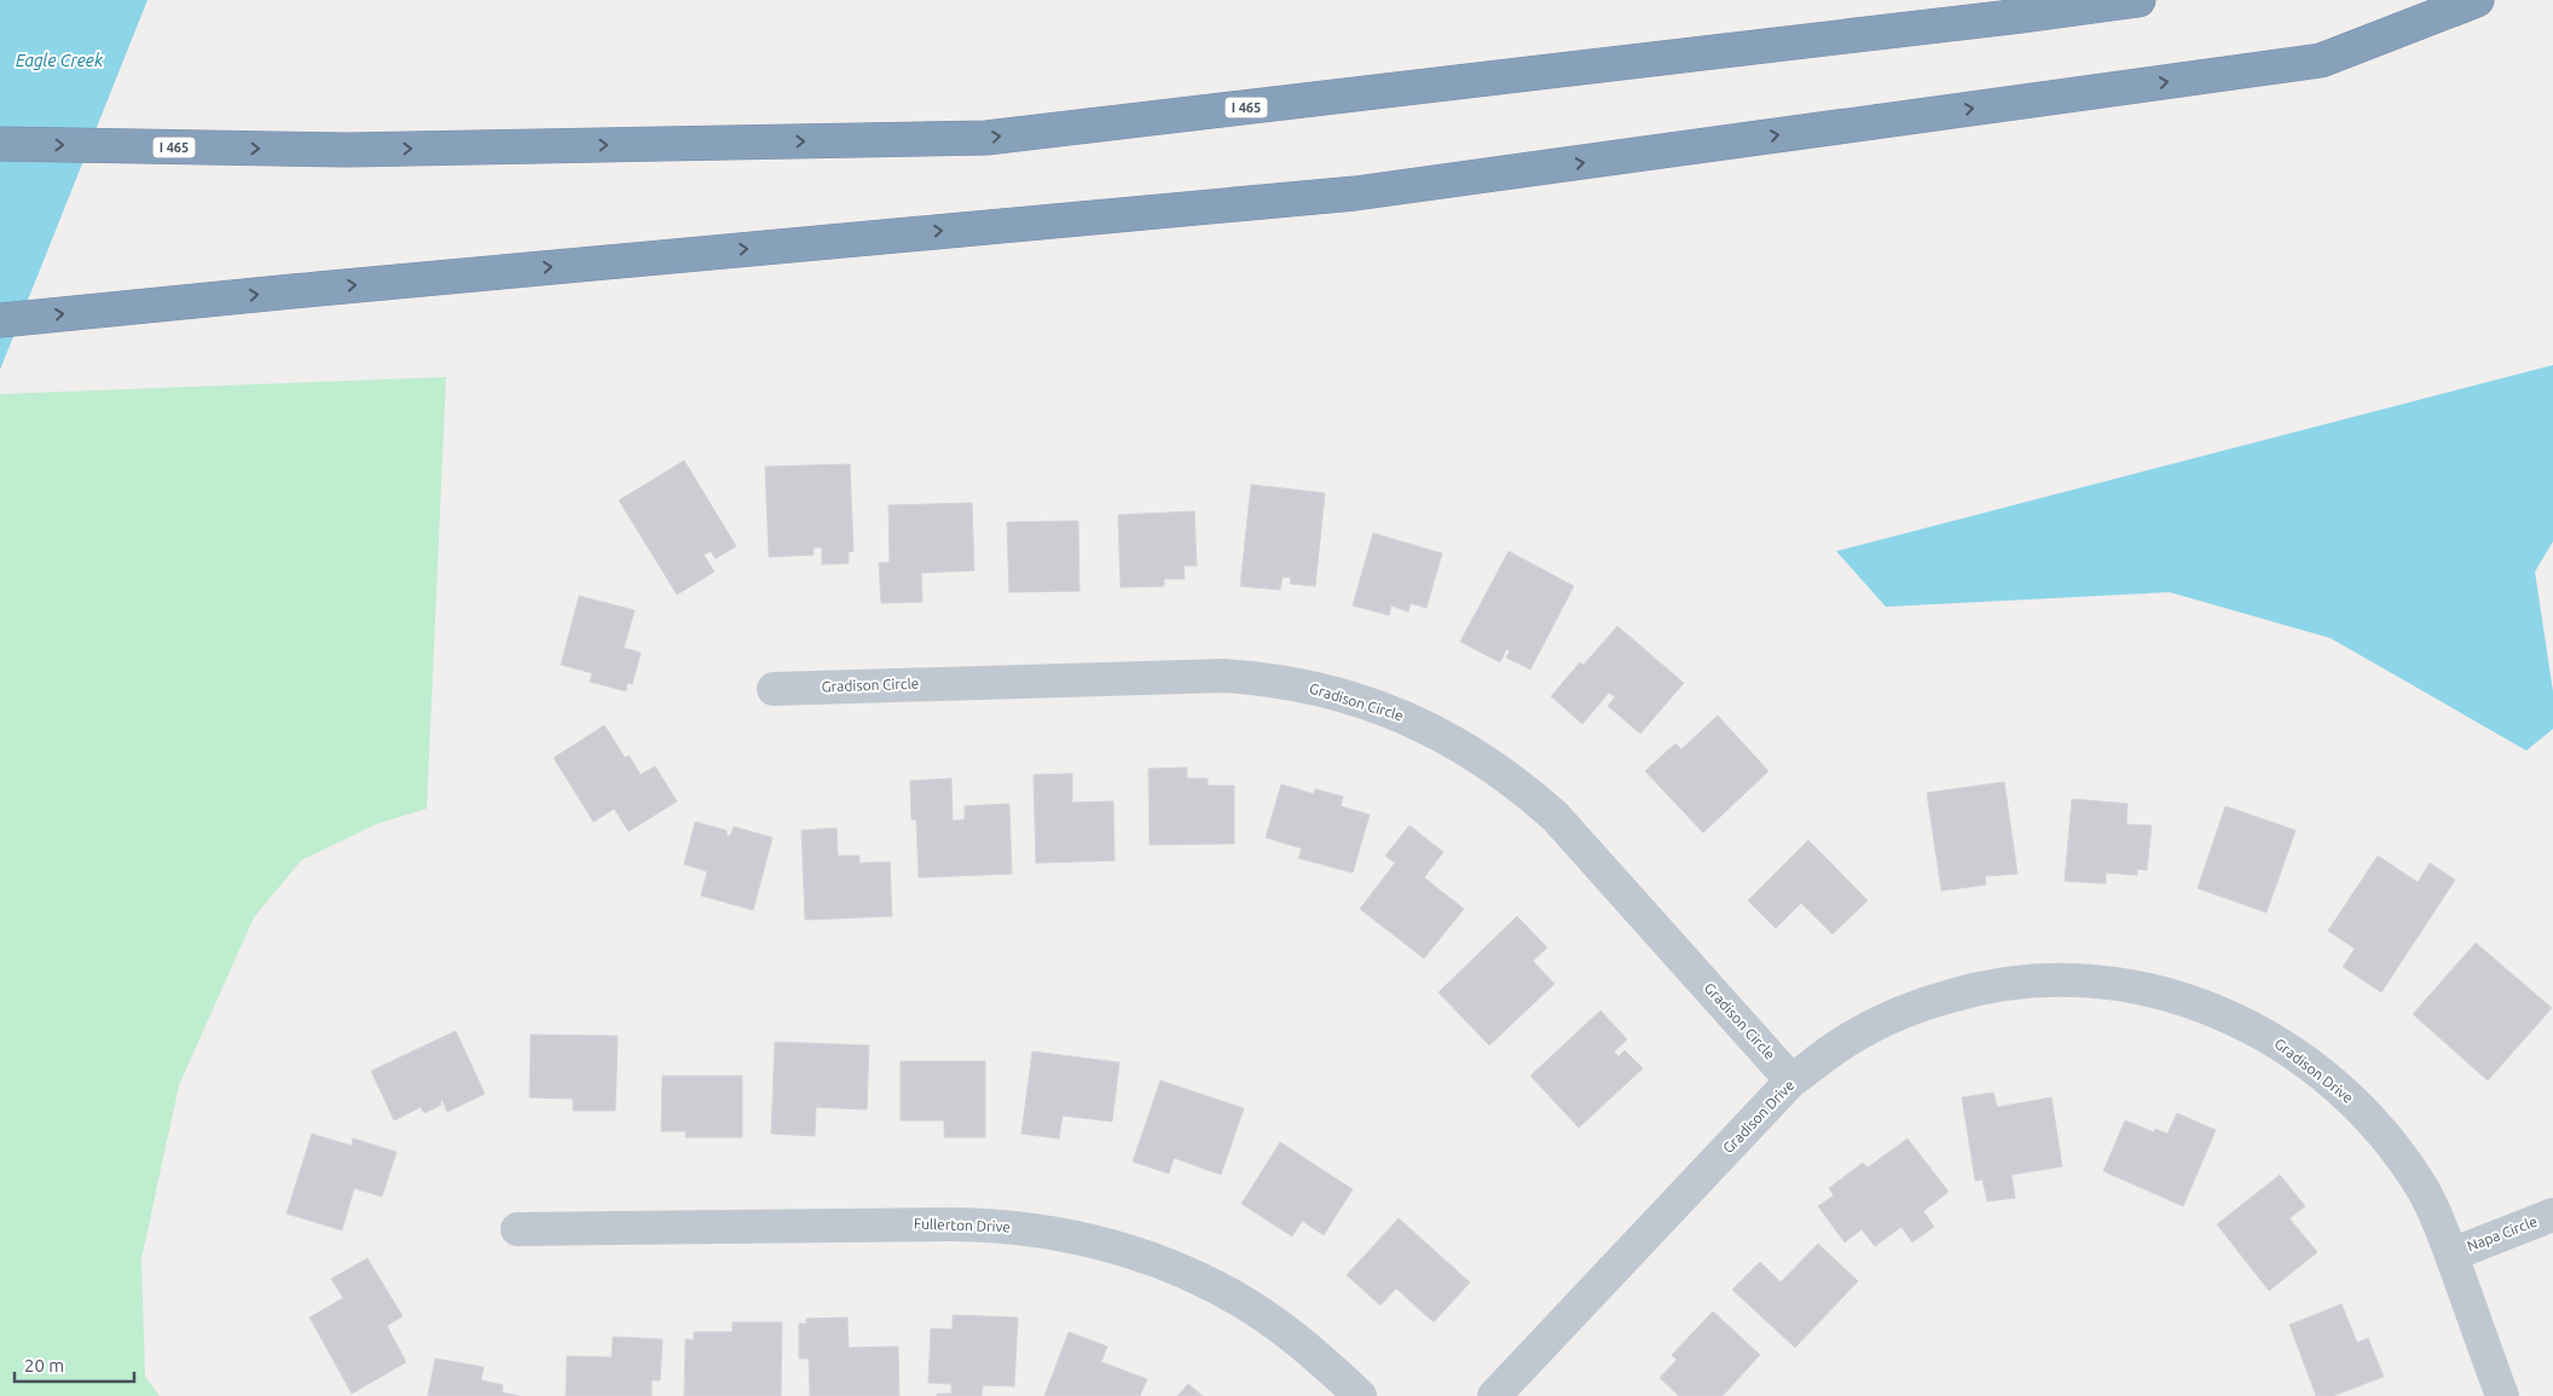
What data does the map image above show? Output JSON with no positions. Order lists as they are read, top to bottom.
{
  "streets": {
    "highway": ["I 465"],
    "street": [
      "Gradison Circle",
      "Gradison Drive",
      "Fullerton Drive",
      "Napa Circle"
    ]
  },
  "crossings": [
    ["Gradison Circle", "Gradison Drive"],
    ["Gradison Drive", "Napa Circle"]
  ],
  "water": ["Eagle Creek"],
  "scale_bar": "20 m"
}
